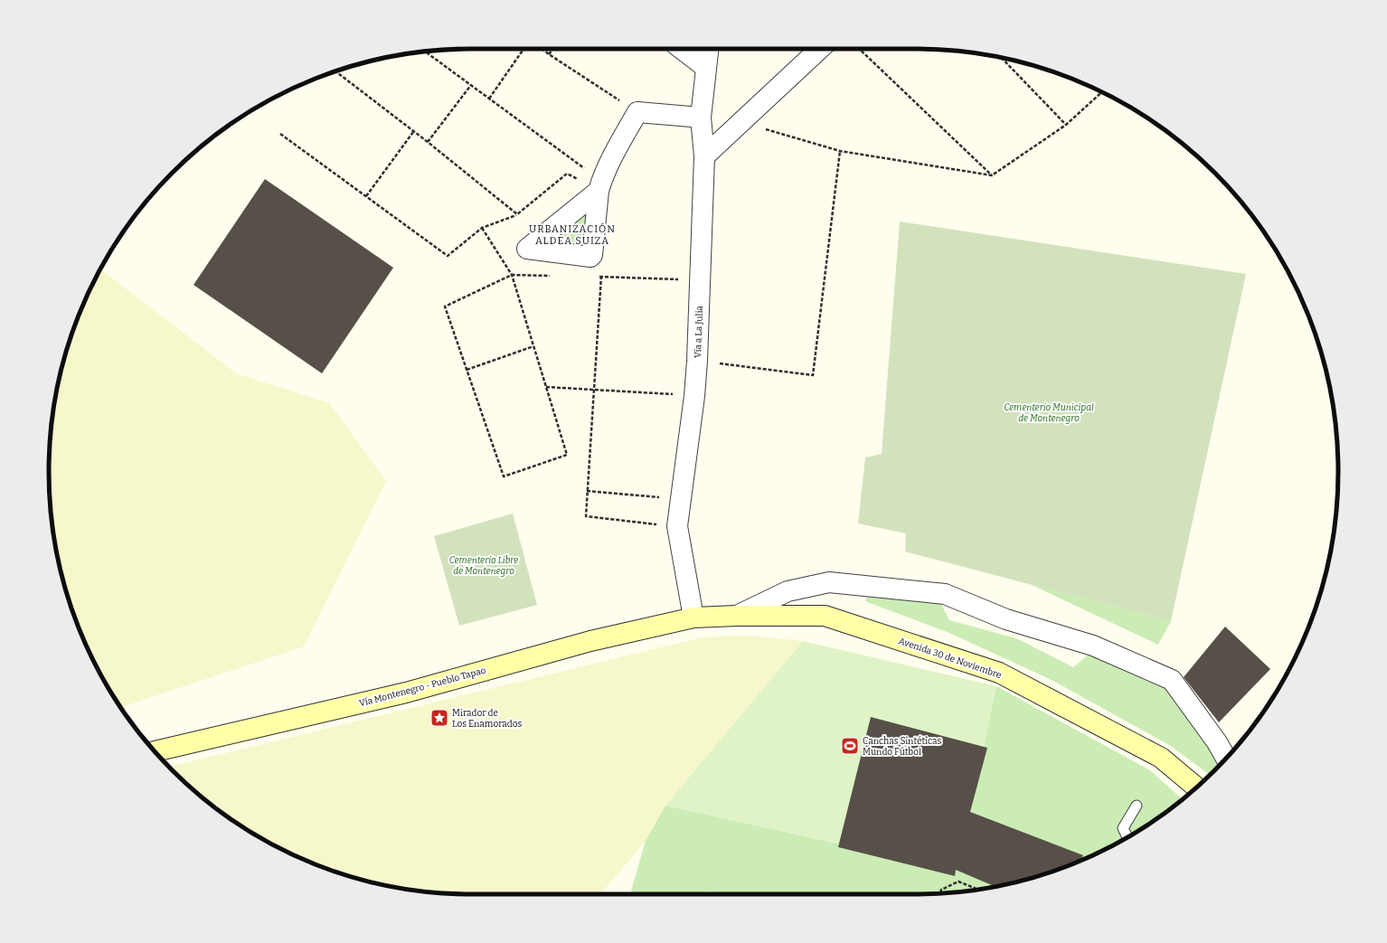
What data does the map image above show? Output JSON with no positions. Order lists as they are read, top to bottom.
{
  "streets": {
    "main road": ["Avenida 30 de Noviembre", "Vía Montenegro - Pueblo Tapao"],
    "street": ["Vía a La Julia"]
  },
  "crossings": [
    ["Vía a La Julia", "Avenida 30 de Noviembre"],
    ["Vía a La Julia", "Vía Montenegro - Pueblo Tapao"],
    ["Avenida 30 de Noviembre", "Vía Montenegro - Pueblo Tapao"]
  ],
  "districts": ["URBANIZACIÓN ALDEA SUIZA"],
  "parks": ["Cementerio Municipal de Montenegro", "Cementerio Libre de Montenegro"],
  "places": {
    "place": ["Mirador de Los Enamorados"],
    "sports": ["Canchas Sintéticas Mundo Fútbol"]
  }
}
